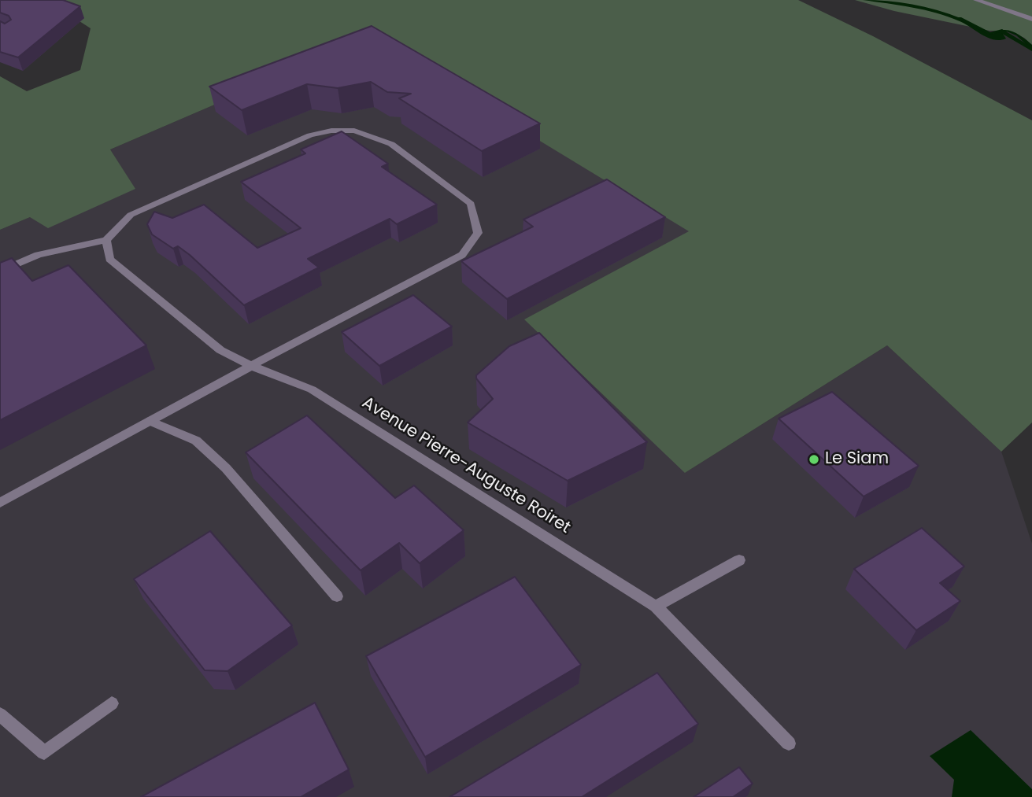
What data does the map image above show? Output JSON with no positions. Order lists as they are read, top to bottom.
{
  "streets": {
    "street": ["Avenue Pierre-Auguste Roiret"]
  },
  "places": ["Le Siam"]
}
